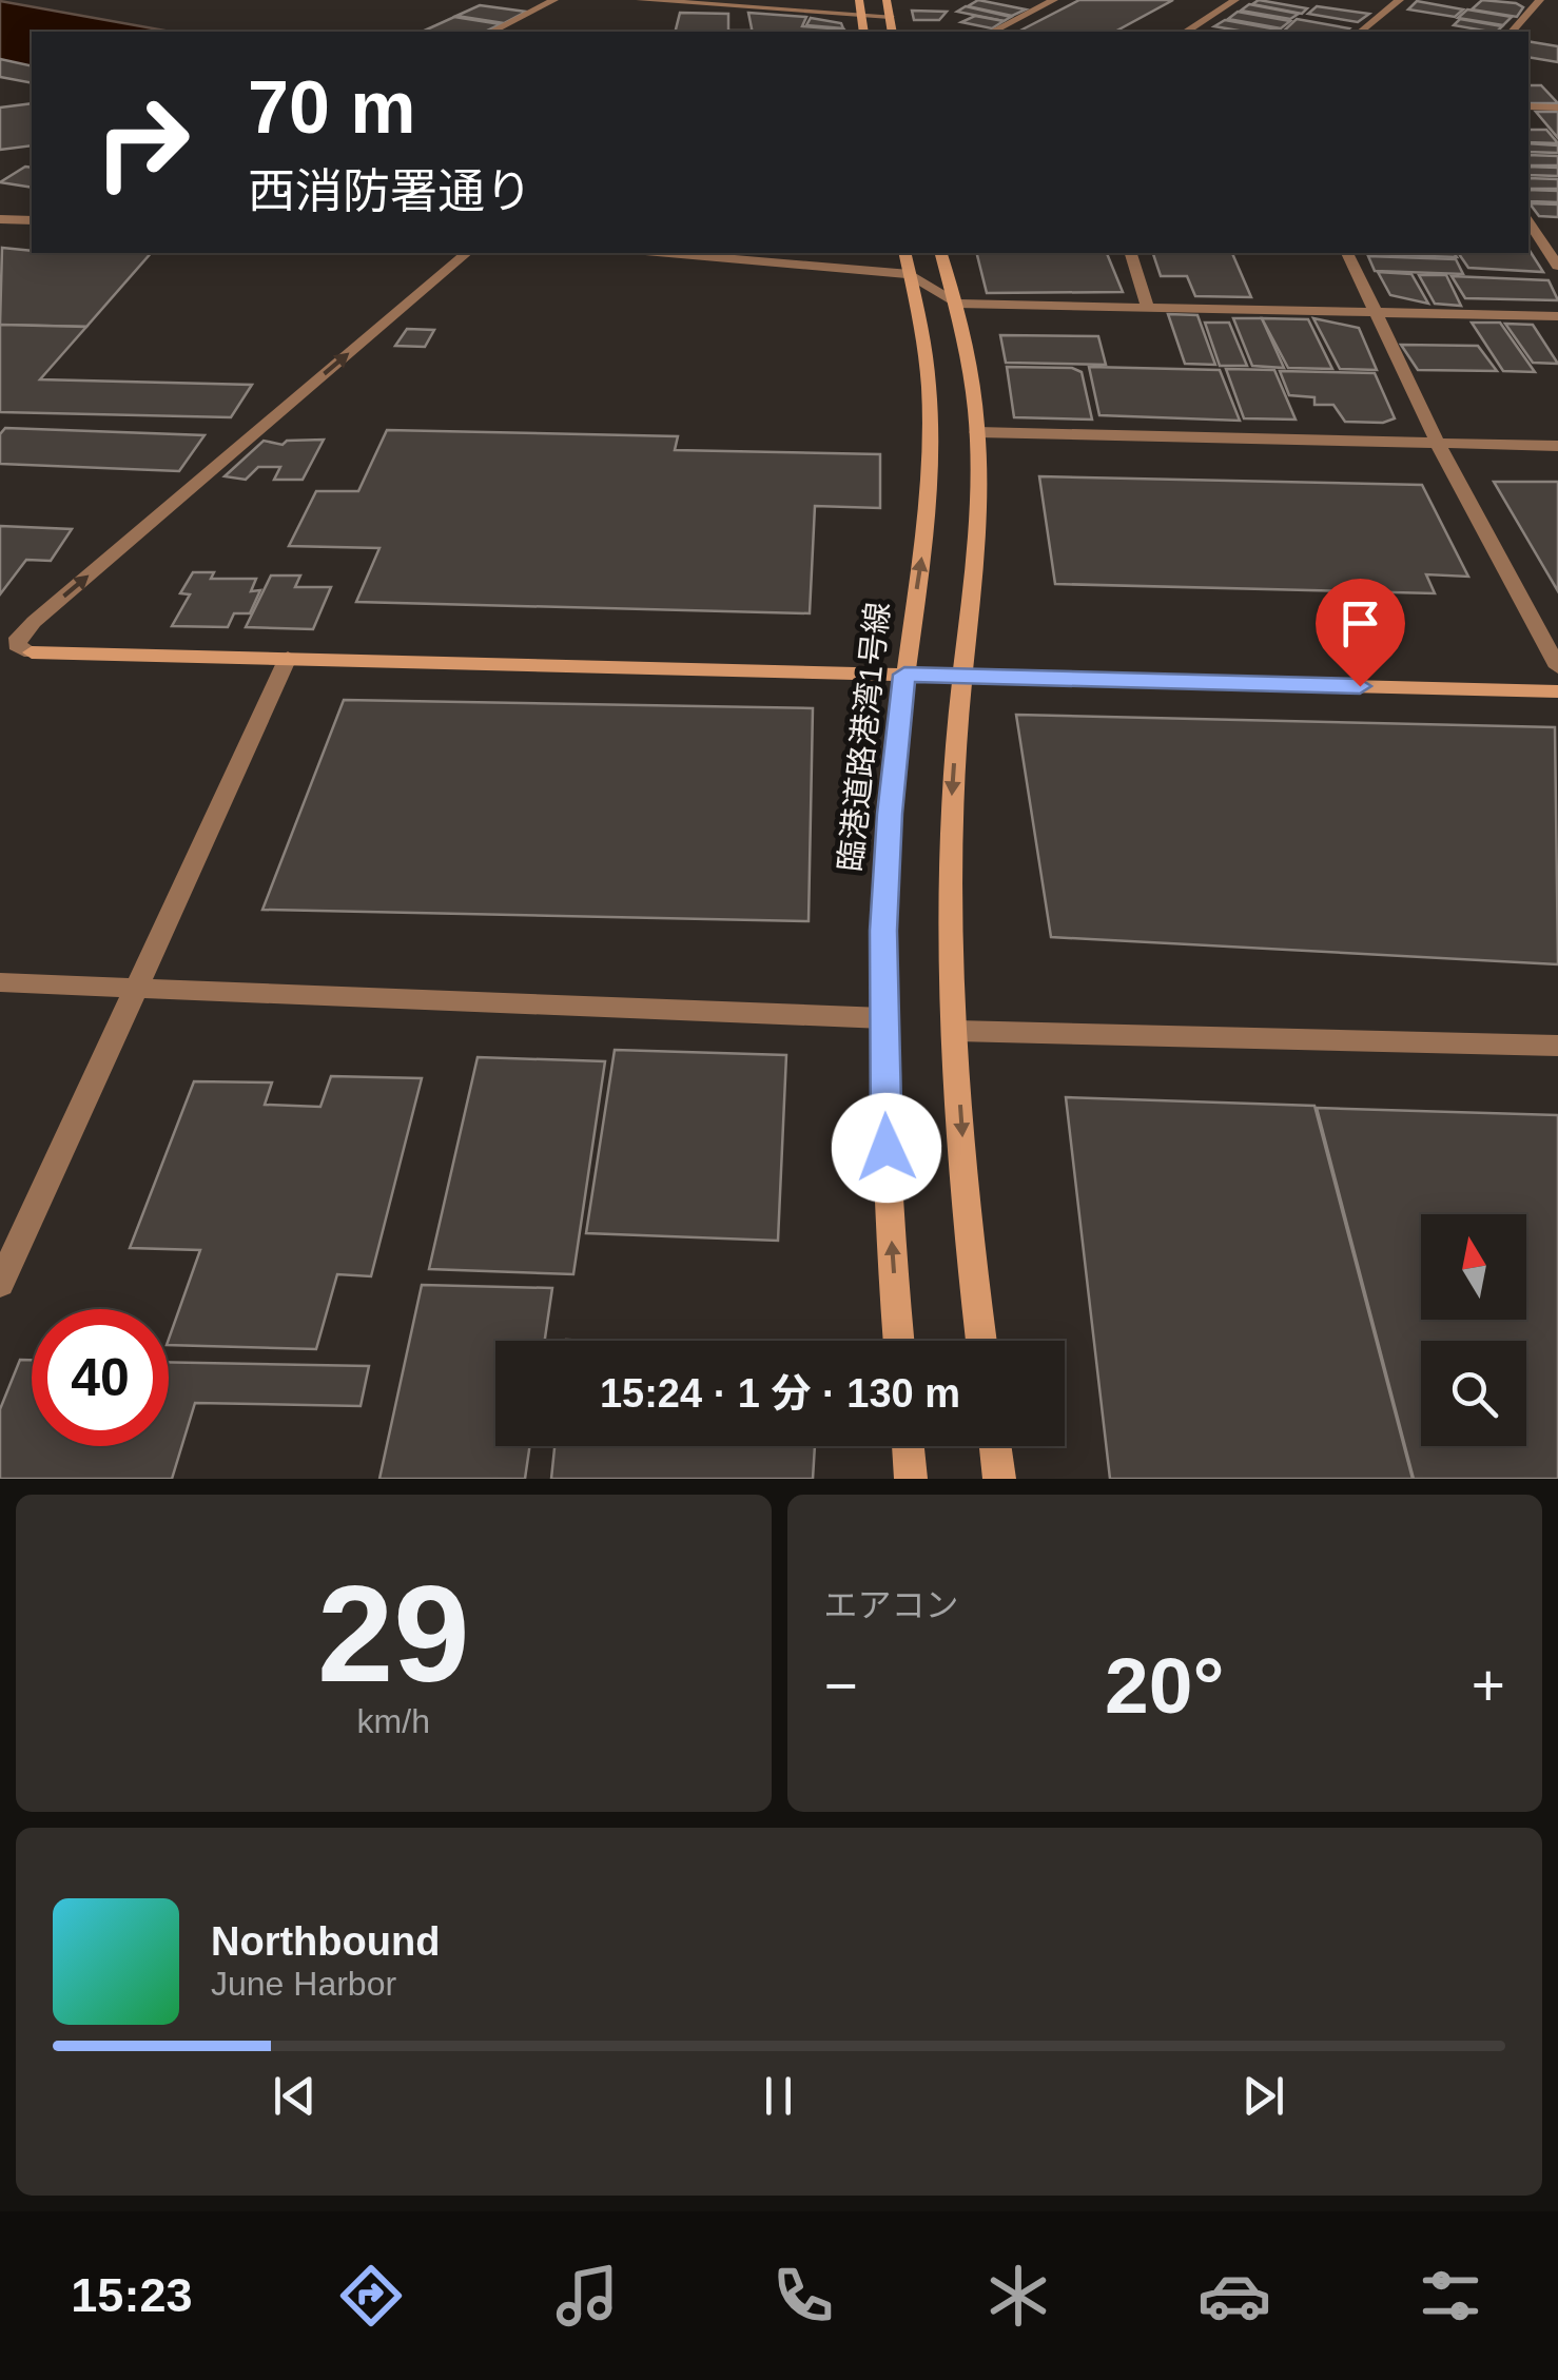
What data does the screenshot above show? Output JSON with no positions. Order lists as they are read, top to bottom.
{
  "streets": {
    "street": ["臨港道路港湾1号線"]
  },
  "north": "top",
  "page": {
    "turn": ["70 m", "西消防署通り"],
    "limit": "40",
    "trip": "15:24 · 1 分 · 130 m",
    "tile": [
      ["29", "km/h"],
      "エアコン"
    ],
    "heat": ["−", "20°", "+"],
    "song": ["Northbound", "June Harbor"],
    "tabs": "15:23"
  }
}
